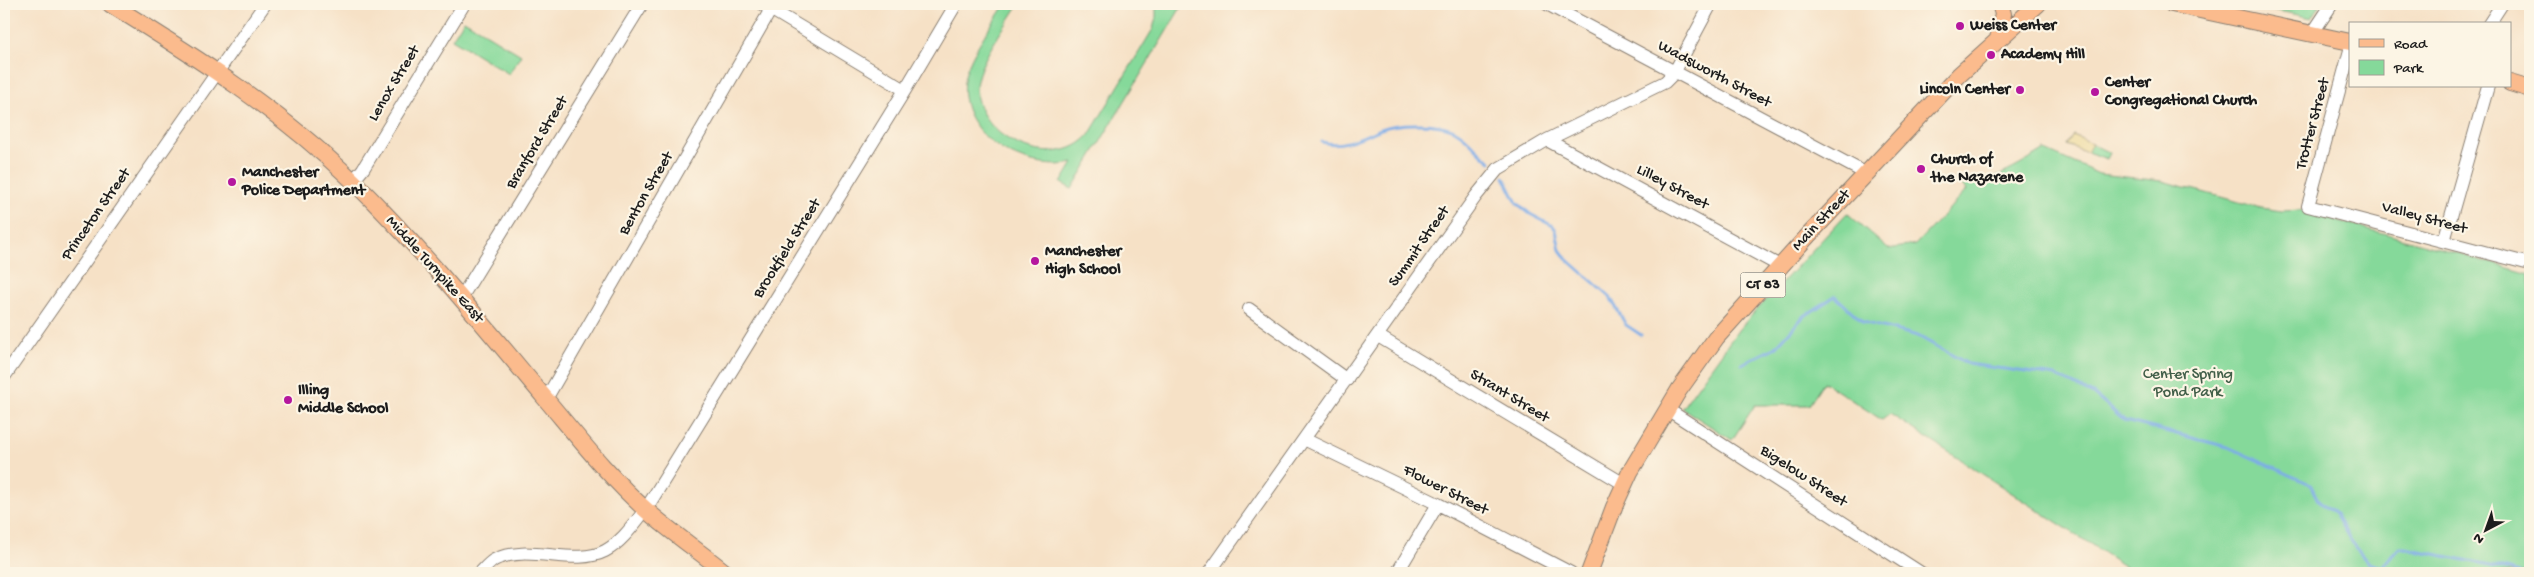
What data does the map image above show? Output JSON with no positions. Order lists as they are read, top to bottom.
{
  "streets": {
    "main road": ["Main Street", "Middle Turnpike East", "CT 83"],
    "street": [
      "Wadsworth Street",
      "Lenox Street",
      "Trotter Street",
      "Branford Street",
      "Lilley Street",
      "Benton Street",
      "Princeton Street",
      "Valley Street",
      "Summit Street",
      "Brookfield Street",
      "Strant Street",
      "Bigelow Street",
      "Flower Street"
    ]
  },
  "crossings": [
    ["Wadsworth Street", "Main Street"],
    ["Wadsworth Street", "Summit Street"],
    ["Lenox Street", "Middle Turnpike East"],
    ["Trotter Street", "Valley Street"],
    ["Branford Street", "Middle Turnpike East"],
    ["Lilley Street", "Main Street"],
    ["Lilley Street", "Summit Street"],
    ["Benton Street", "Middle Turnpike East"],
    ["Princeton Street", "Middle Turnpike East"],
    ["Main Street", "Strant Street"],
    ["Main Street", "Bigelow Street"],
    ["Summit Street", "Strant Street"],
    ["Summit Street", "Flower Street"],
    ["Brookfield Street", "Middle Turnpike East"]
  ],
  "parks": ["Center Spring Pond Park"],
  "places": [
    "Weiss Center",
    "Academy Hill",
    "Lincoln Center",
    "Center Congregational Church",
    "Church of the Nazarene",
    "Manchester Police Department",
    "Manchester High School",
    "Illing Middle School"
  ],
  "legend": ["Road", "Park"],
  "north": "bottom left"
}
